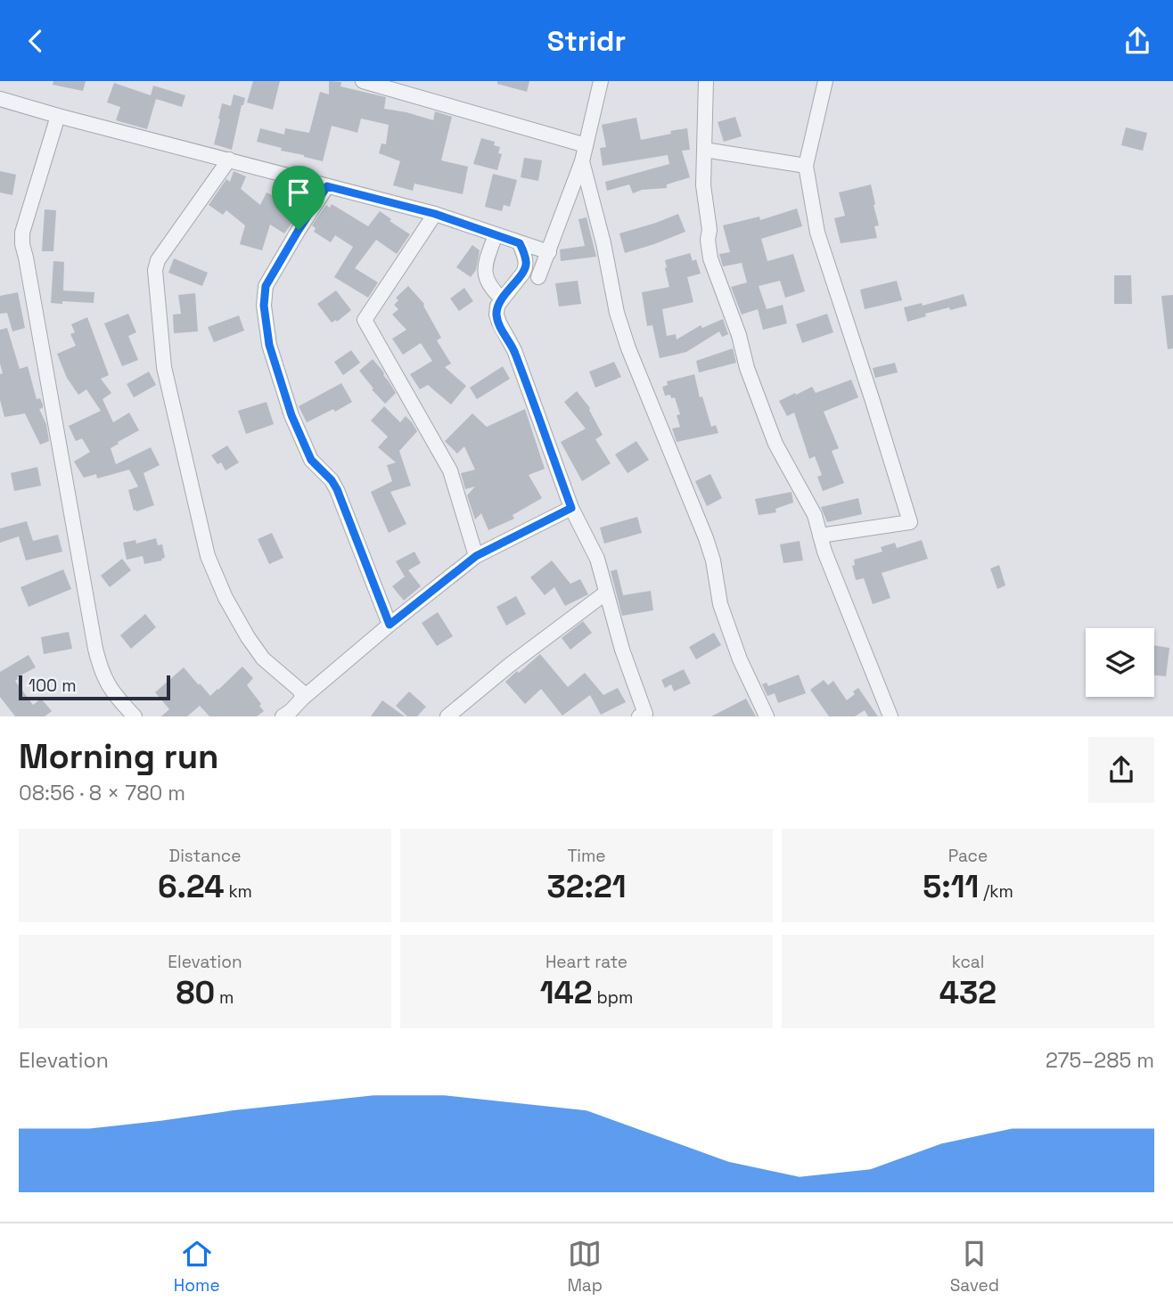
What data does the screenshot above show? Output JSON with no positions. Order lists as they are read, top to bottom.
{
  "scale_bar": "100 m",
  "page": {
    "header": "Stridr",
    "scale": "100 m",
    "heading": ["Morning run", "08:56 · 8 × 780 m"],
    "stats": [
      ["Distance", "6.24 km"],
      ["Time", "32:21"],
      ["Pace", "5:11 /km"],
      ["Elevation", "80 m"],
      ["Heart rate", "142 bpm"],
      ["kcal", "432"]
    ],
    "chart": ["Elevation", "275–285 m"],
    "tabs": ["Home", "Map", "Saved"]
  }
}
